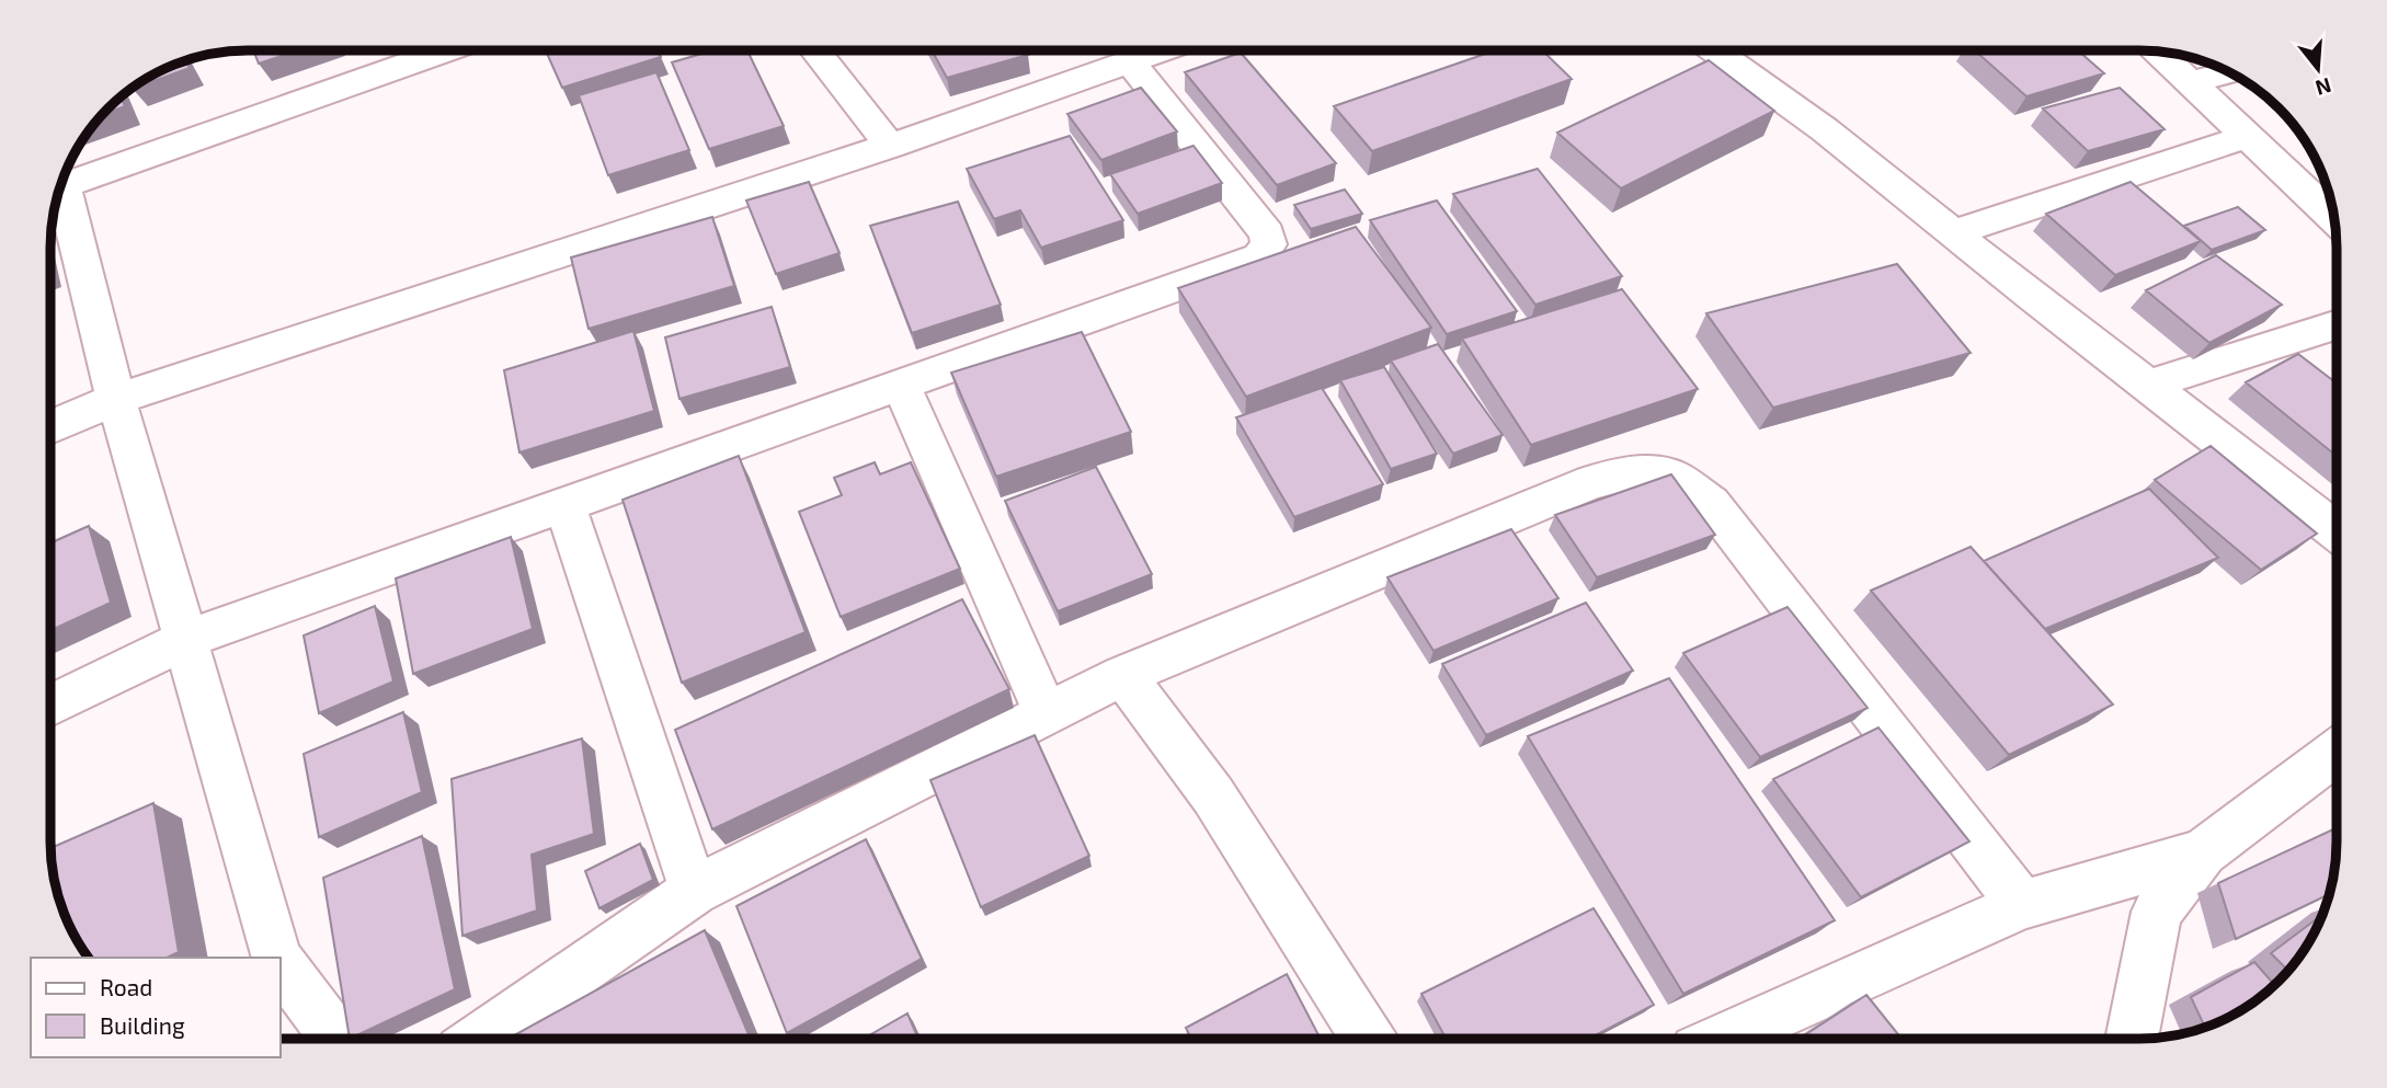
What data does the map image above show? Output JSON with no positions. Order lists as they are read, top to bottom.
{
  "legend": ["Road", "Building"],
  "north": "bottom"
}
